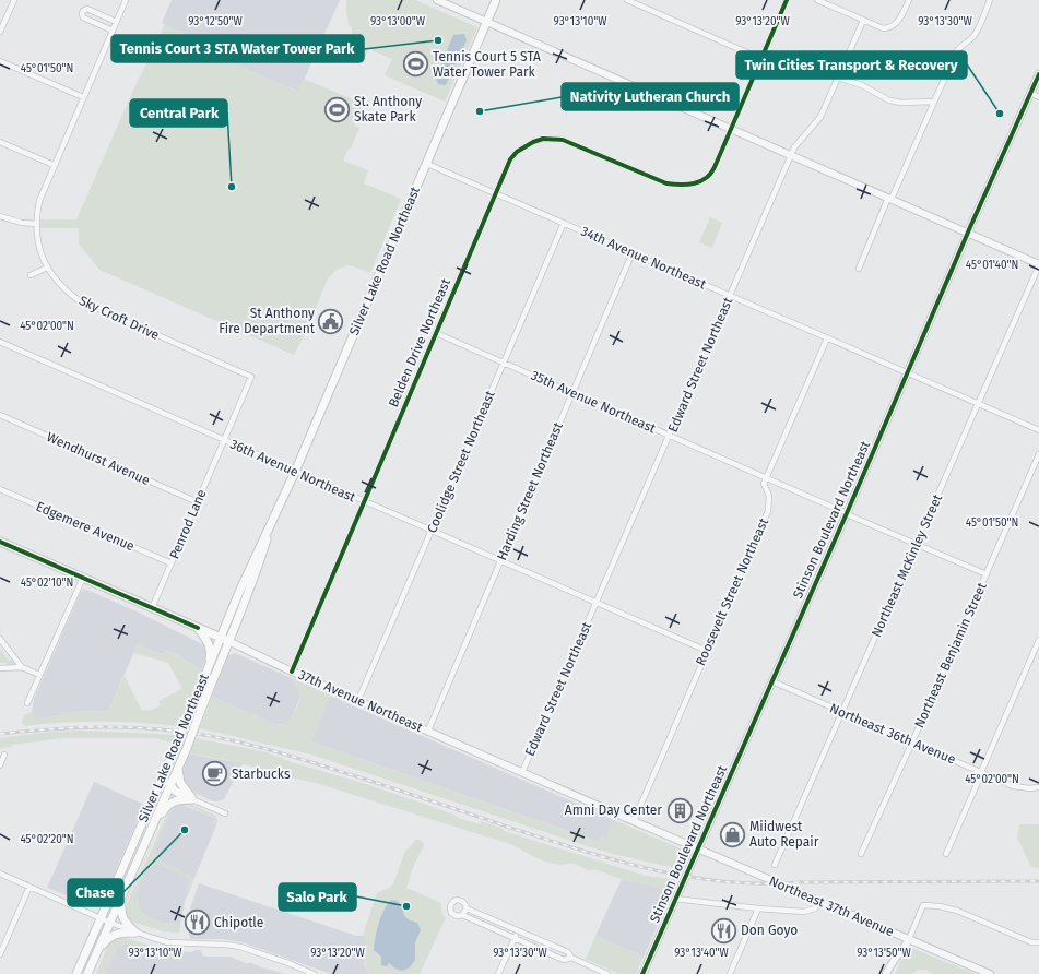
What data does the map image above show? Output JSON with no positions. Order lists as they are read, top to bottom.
{
  "streets": {
    "main road": ["Silver Lake Road Northeast", "37th Avenue Northeast"],
    "street": [
      "34th Avenue Northeast",
      "Sky Croft Drive",
      "Belden Drive Northeast",
      "Edward Street Northeast",
      "35th Avenue Northeast",
      "Wendhurst Avenue",
      "Coolidge Street Northeast",
      "36th Avenue Northeast",
      "Harding Street Northeast",
      "Stinson Boulevard Northeast",
      "Penrod Lane",
      "Edgemere Avenue",
      "Northeast McKinley Street",
      "Roosevelt Street Northeast",
      "Northeast Benjamin Street",
      "Northeast 36th Avenue",
      "Northeast 37th Avenue"
    ]
  },
  "crossings": [
    ["34th Avenue Northeast", "Silver Lake Road Northeast"],
    ["34th Avenue Northeast", "Belden Drive Northeast"],
    ["34th Avenue Northeast", "Edward Street Northeast"],
    ["34th Avenue Northeast", "Coolidge Street Northeast"],
    ["34th Avenue Northeast", "Harding Street Northeast"],
    ["34th Avenue Northeast", "Stinson Boulevard Northeast"],
    ["34th Avenue Northeast", "Northeast McKinley Street"],
    ["34th Avenue Northeast", "Roosevelt Street Northeast"],
    ["Silver Lake Road Northeast", "36th Avenue Northeast"],
    ["Silver Lake Road Northeast", "37th Avenue Northeast"],
    ["Sky Croft Drive", "36th Avenue Northeast"],
    ["Sky Croft Drive", "Penrod Lane"],
    ["Belden Drive Northeast", "35th Avenue Northeast"],
    ["Belden Drive Northeast", "36th Avenue Northeast"],
    ["Belden Drive Northeast", "37th Avenue Northeast"],
    ["Edward Street Northeast", "35th Avenue Northeast"],
    ["Edward Street Northeast", "36th Avenue Northeast"],
    ["Edward Street Northeast", "37th Avenue Northeast"],
    ["35th Avenue Northeast", "Coolidge Street Northeast"],
    ["35th Avenue Northeast", "Harding Street Northeast"],
    ["35th Avenue Northeast", "Stinson Boulevard Northeast"],
    ["35th Avenue Northeast", "Northeast McKinley Street"],
    ["35th Avenue Northeast", "Roosevelt Street Northeast"],
    ["35th Avenue Northeast", "Northeast Benjamin Street"],
    ["Wendhurst Avenue", "Penrod Lane"],
    ["Coolidge Street Northeast", "36th Avenue Northeast"],
    ["Coolidge Street Northeast", "37th Avenue Northeast"],
    ["36th Avenue Northeast", "Harding Street Northeast"],
    ["36th Avenue Northeast", "Penrod Lane"],
    ["36th Avenue Northeast", "Roosevelt Street Northeast"],
    ["Harding Street Northeast", "37th Avenue Northeast"],
    ["Stinson Boulevard Northeast", "37th Avenue Northeast"],
    ["Stinson Boulevard Northeast", "Northeast 36th Avenue"],
    ["Stinson Boulevard Northeast", "Northeast 37th Avenue"],
    ["Penrod Lane", "Edgemere Avenue"],
    ["Penrod Lane", "37th Avenue Northeast"],
    ["Northeast McKinley Street", "Northeast 36th Avenue"],
    ["Roosevelt Street Northeast", "37th Avenue Northeast"],
    ["Northeast Benjamin Street", "Northeast 36th Avenue"],
    ["37th Avenue Northeast", "Northeast 37th Avenue"]
  ],
  "places": {
    "other": [
      "Tennis Court 3 STA Water Tower Park",
      "Nativity Lutheran Church",
      "Twin Cities Transport & Recovery",
      "Central Park",
      "Chase",
      "Salo Park"
    ],
    "sports": ["Tennis Court 5 STA Water Tower Park", "St. Anthony Skate Park"],
    "public building": ["St Anthony Fire Department"],
    "cafe": ["Starbucks"],
    "building": ["Amni Day Center"],
    "shop": ["Miidwest Auto Repair"],
    "restaurant": ["Chipotle", "Don Goyo"]
  },
  "coordinates": [
    "93°12'50\"W",
    "93°13'00\"W",
    "93°13'10\"W",
    "93°13'20\"W",
    "93°13'30\"W",
    "45°01'50\"N",
    "45°01'40\"N",
    "45°02'00\"N",
    "45°02'10\"N",
    "45°02'20\"N",
    "93°13'40\"W",
    "93°13'50\"W"
  ]
}
